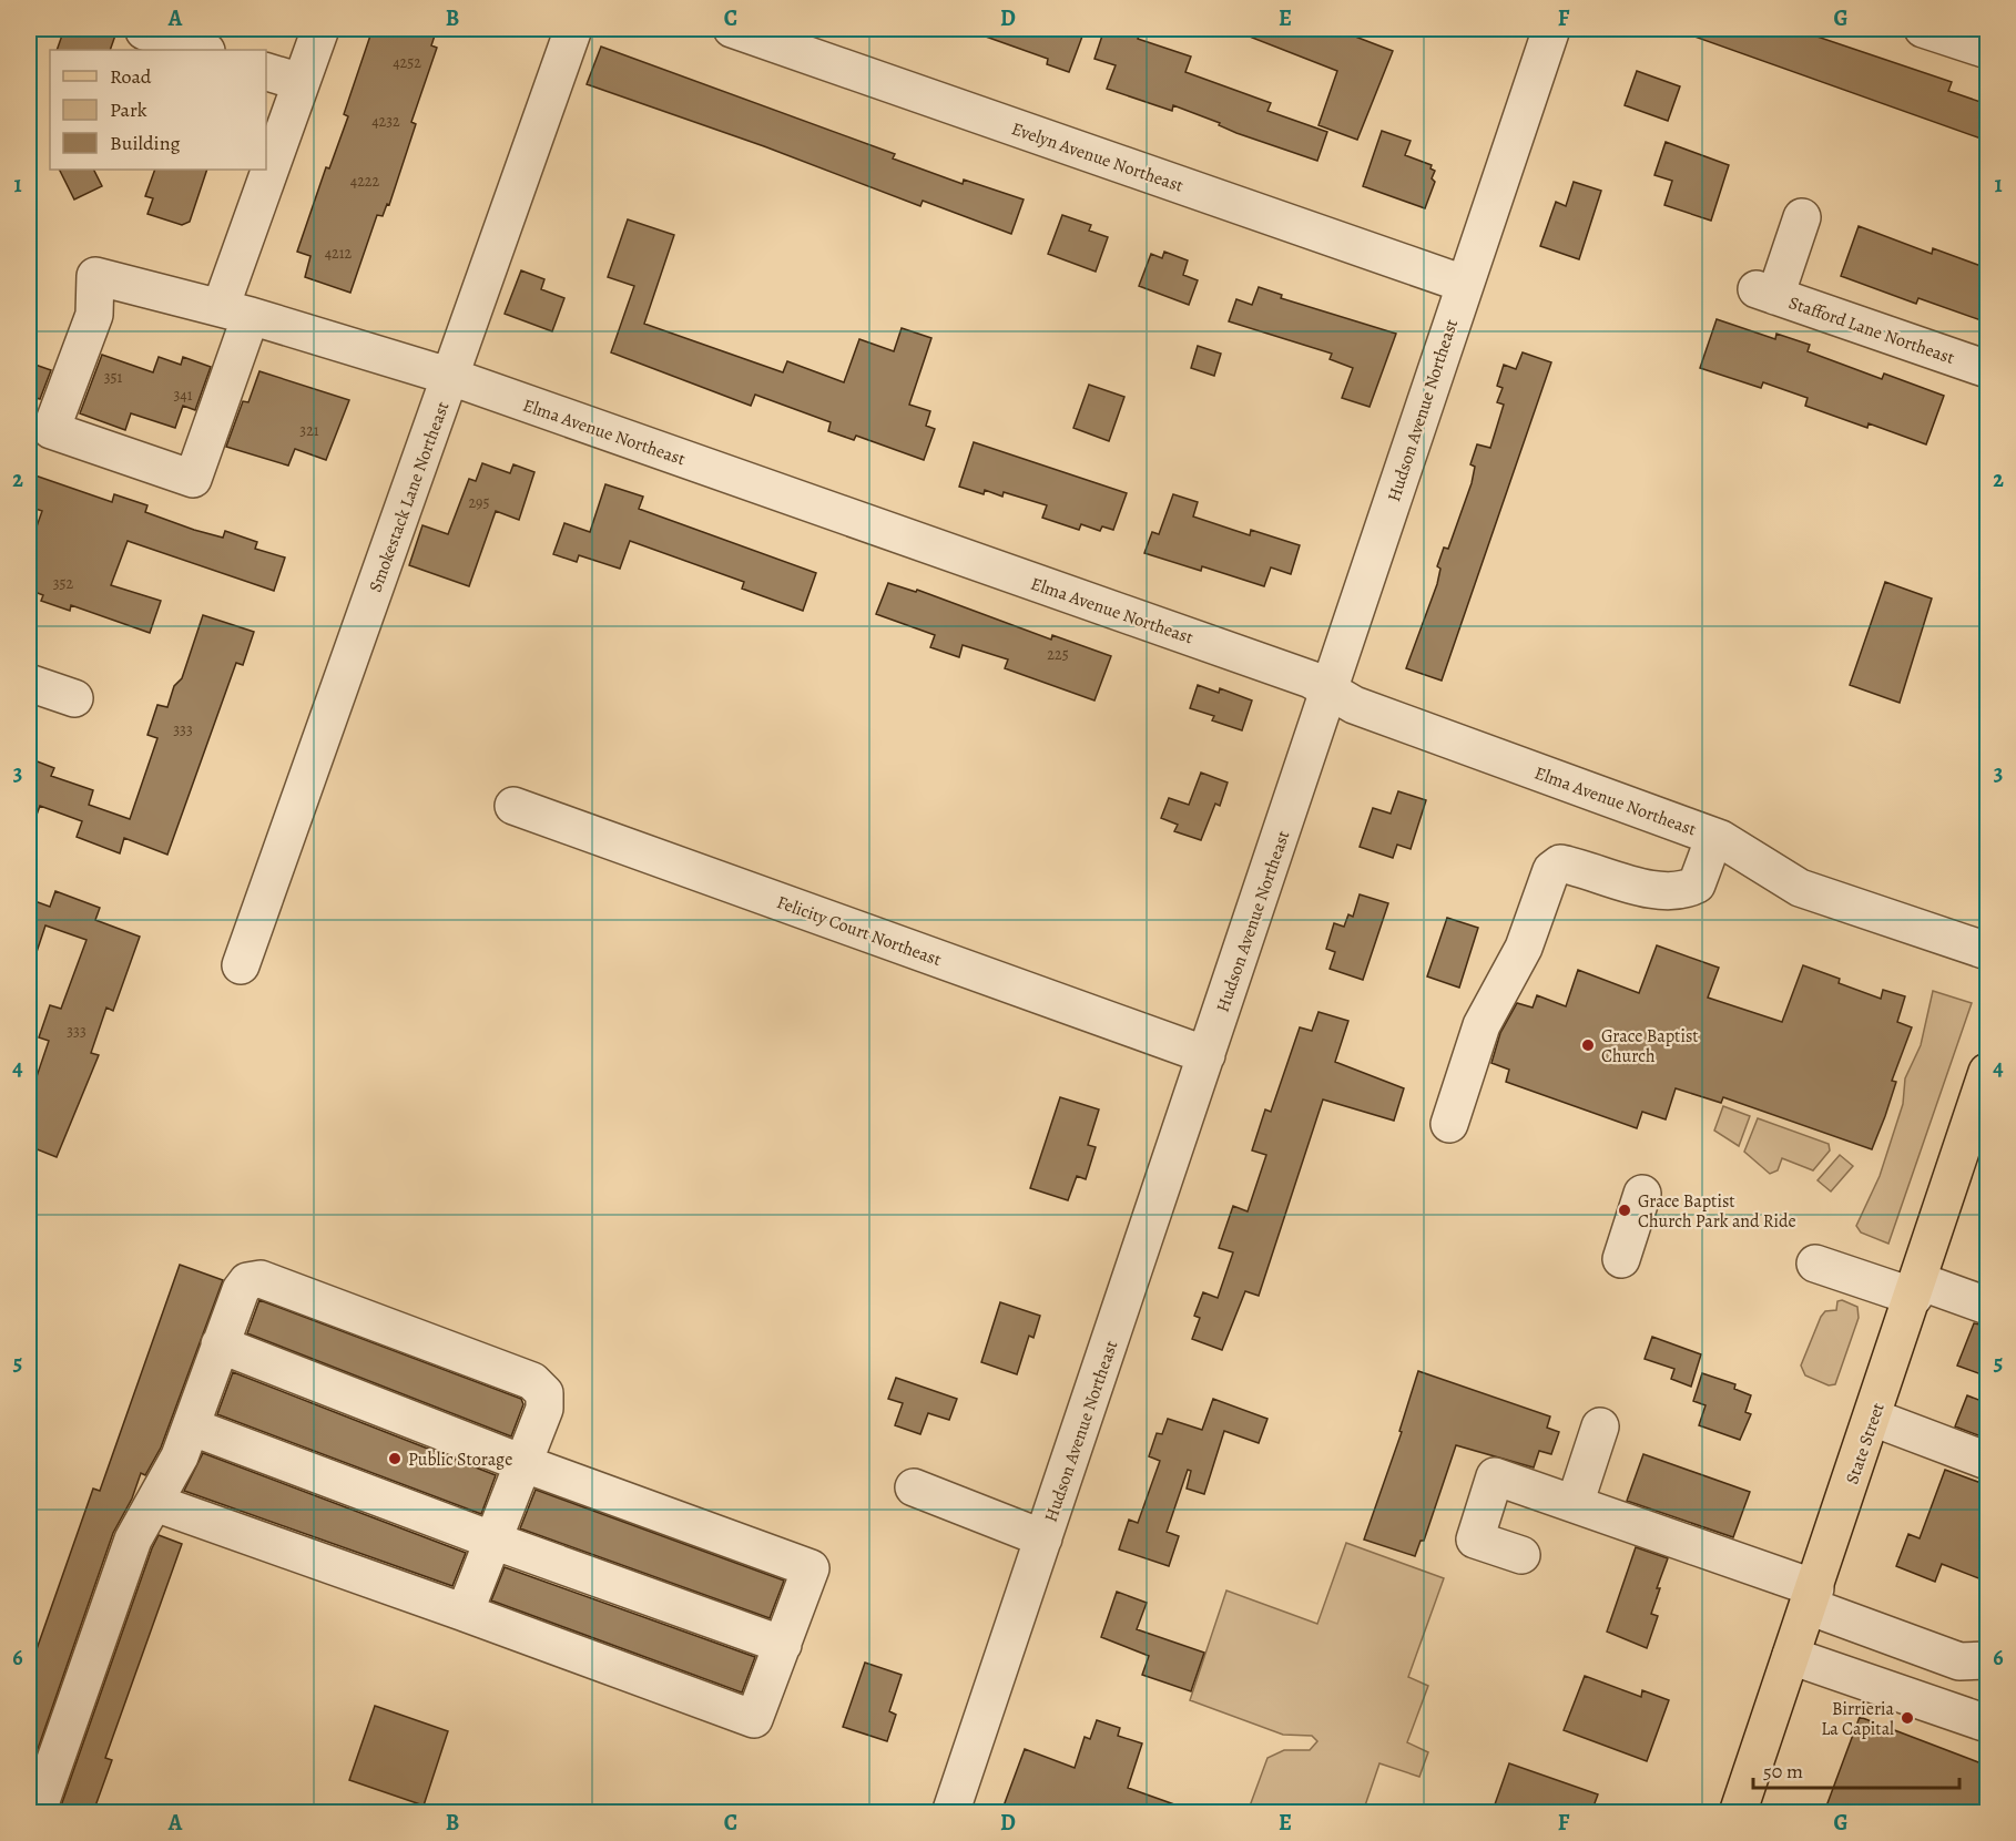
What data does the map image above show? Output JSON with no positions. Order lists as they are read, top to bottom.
{
  "streets": {
    "main road": ["State Street"],
    "street": [
      "Evelyn Avenue Northeast",
      "Stafford Lane Northeast",
      "Hudson Avenue Northeast",
      "Elma Avenue Northeast",
      "Smokestack Lane Northeast",
      "Felicity Court Northeast"
    ]
  },
  "crossings": [
    ["Evelyn Avenue Northeast", "Hudson Avenue Northeast"],
    ["Hudson Avenue Northeast", "Elma Avenue Northeast"],
    ["Hudson Avenue Northeast", "Felicity Court Northeast"],
    ["Elma Avenue Northeast", "Smokestack Lane Northeast"]
  ],
  "places": [
    "Grace Baptist Church",
    "Grace Baptist Church Park and Ride",
    "Public Storage",
    "Birrieria La Capital"
  ],
  "house_numbers": [
    "4252",
    "4232",
    "4222",
    "4212",
    "351",
    "341",
    "321",
    "295",
    "352",
    "225",
    "333",
    "333"
  ],
  "legend": ["Road", "Park", "Building"],
  "scale_bar": "50 m",
  "grid": {
    "columns": [
      "A",
      "B",
      "C",
      "D",
      "E",
      "F",
      "G"
    ],
    "rows": [
      "1",
      "2",
      "3",
      "4",
      "5",
      "6"
    ]
  }
}
